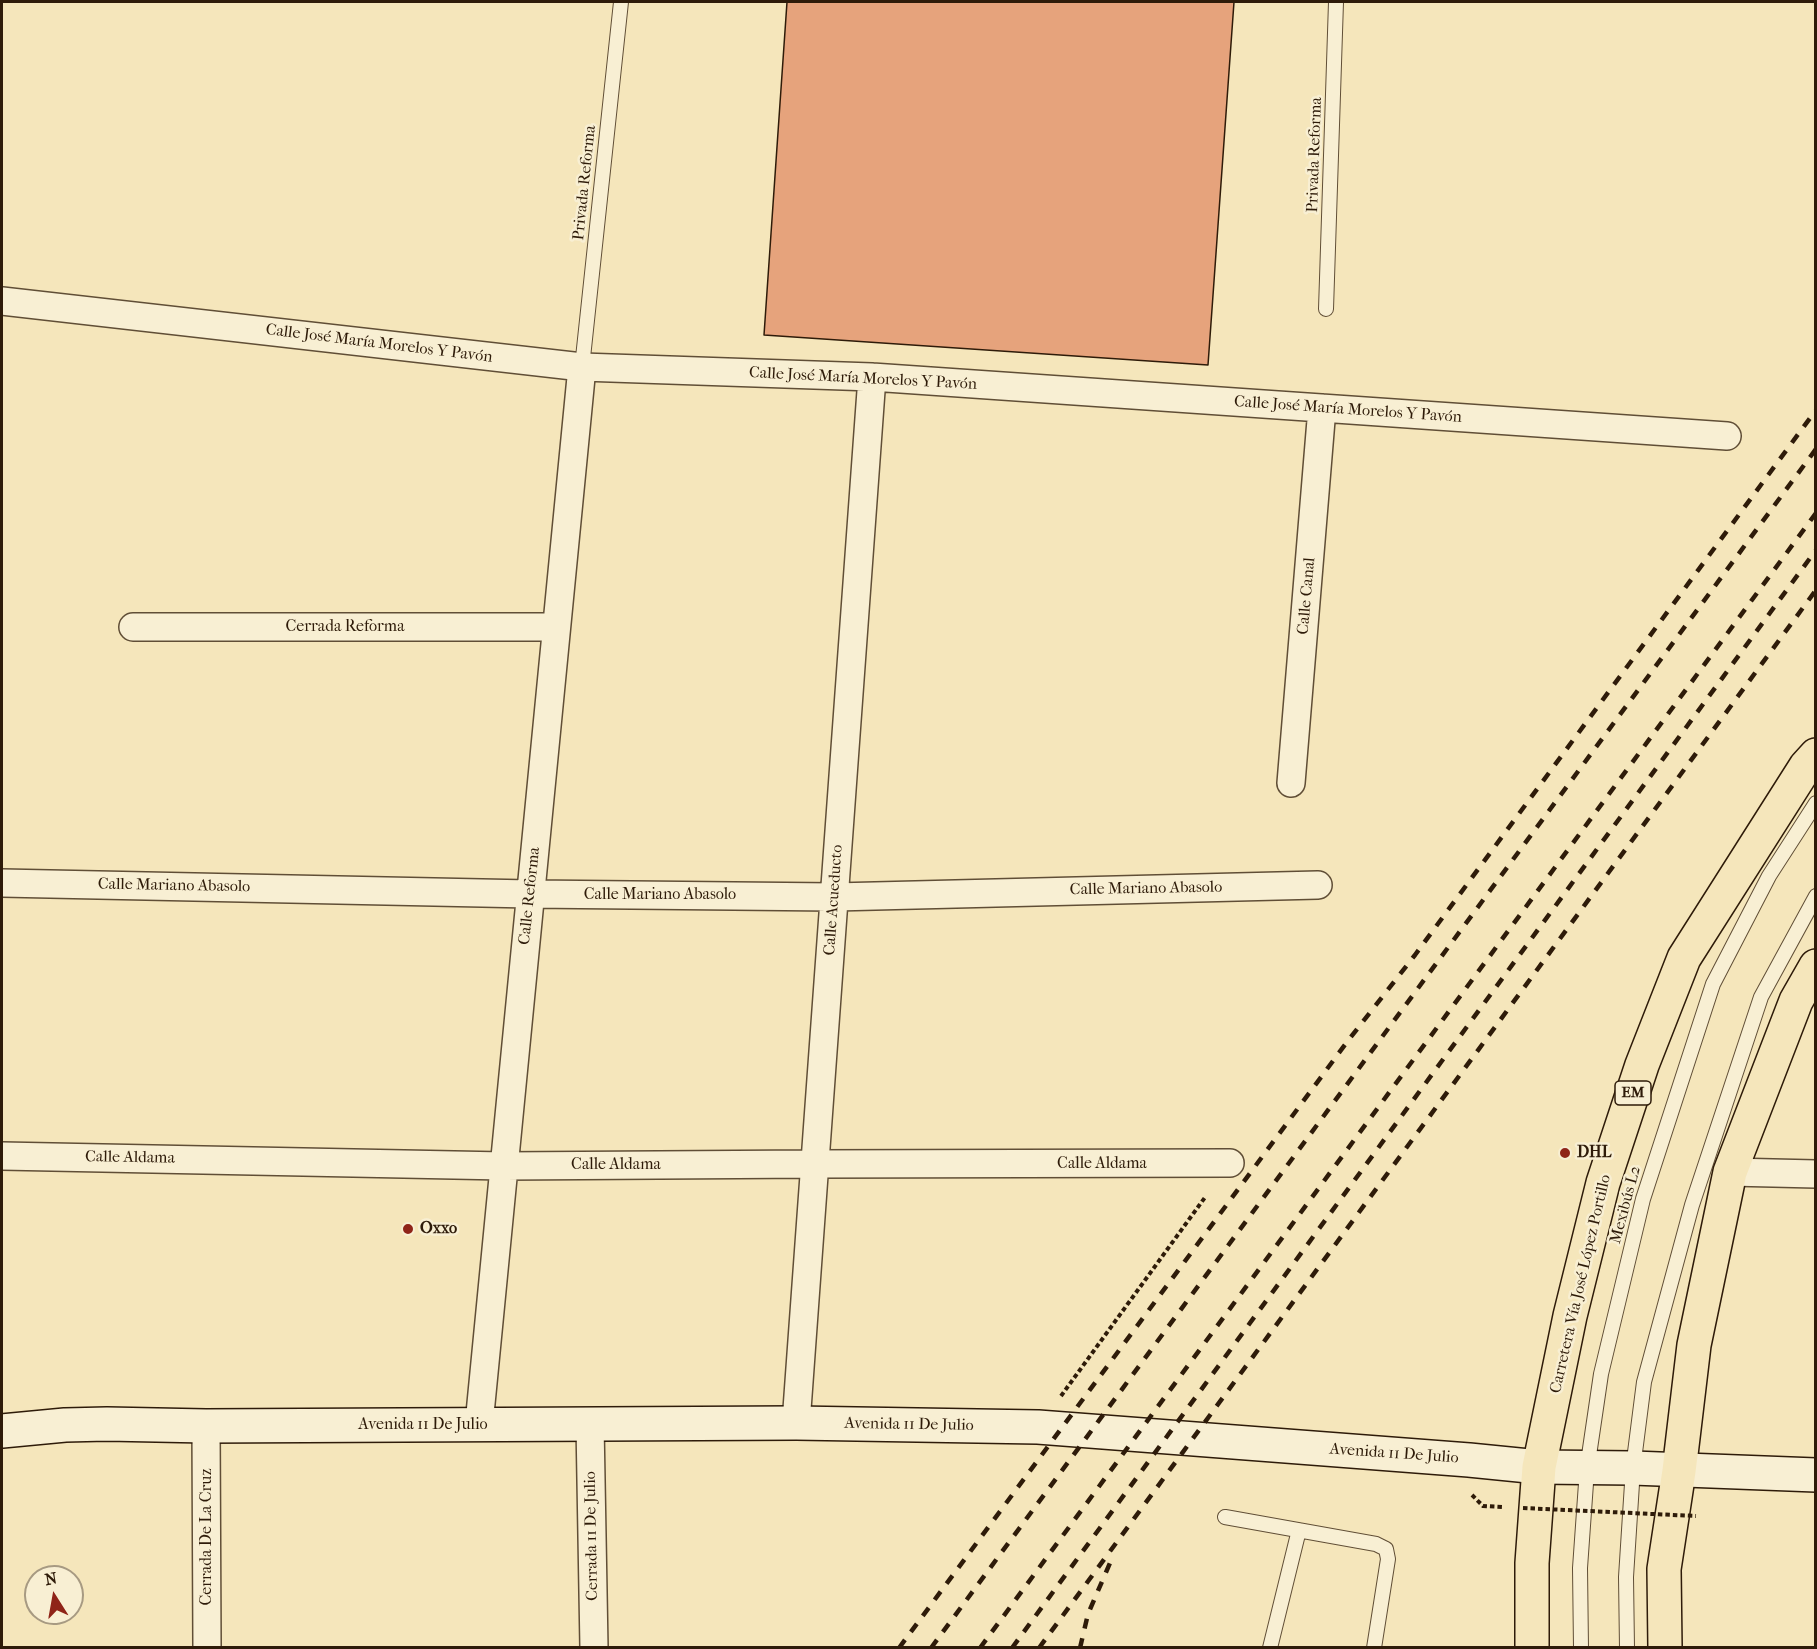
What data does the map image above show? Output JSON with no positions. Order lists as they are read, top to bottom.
{
  "streets": {
    "main road": ["EM", "Carretera Vía José López Portillo"],
    "street": [
      "Calle José María Morelos Y Pavón",
      "Calle Canal",
      "Cerrada Reforma",
      "Calle Mariano Abasolo",
      "Calle Reforma",
      "Calle Acueducto",
      "Calle Aldama",
      "Avenida 11 De Julio",
      "Cerrada 11 De Julio",
      "Cerrada De La Cruz"
    ],
    "lane": ["Privada Reforma", "Mexibús L2"]
  },
  "crossings": [
    ["Privada Reforma", "Calle José María Morelos Y Pavón"],
    ["Privada Reforma", "Calle Reforma"],
    ["Calle José María Morelos Y Pavón", "Calle Canal"],
    ["Calle José María Morelos Y Pavón", "Calle Reforma"],
    ["Calle José María Morelos Y Pavón", "Calle Acueducto"],
    ["Cerrada Reforma", "Calle Reforma"],
    ["Calle Mariano Abasolo", "Calle Reforma"],
    ["Calle Mariano Abasolo", "Calle Acueducto"],
    ["Calle Reforma", "Calle Aldama"],
    ["Calle Reforma", "Avenida 11 De Julio"],
    ["Calle Acueducto", "Calle Aldama"],
    ["Calle Acueducto", "Avenida 11 De Julio"],
    ["Mexibús L2", "Avenida 11 De Julio"],
    ["Carretera Vía José López Portillo", "Avenida 11 De Julio"],
    ["Avenida 11 De Julio", "Cerrada 11 De Julio"],
    ["Avenida 11 De Julio", "Cerrada De La Cruz"]
  ],
  "places": ["DHL", "Oxxo"],
  "north": "top"
}
